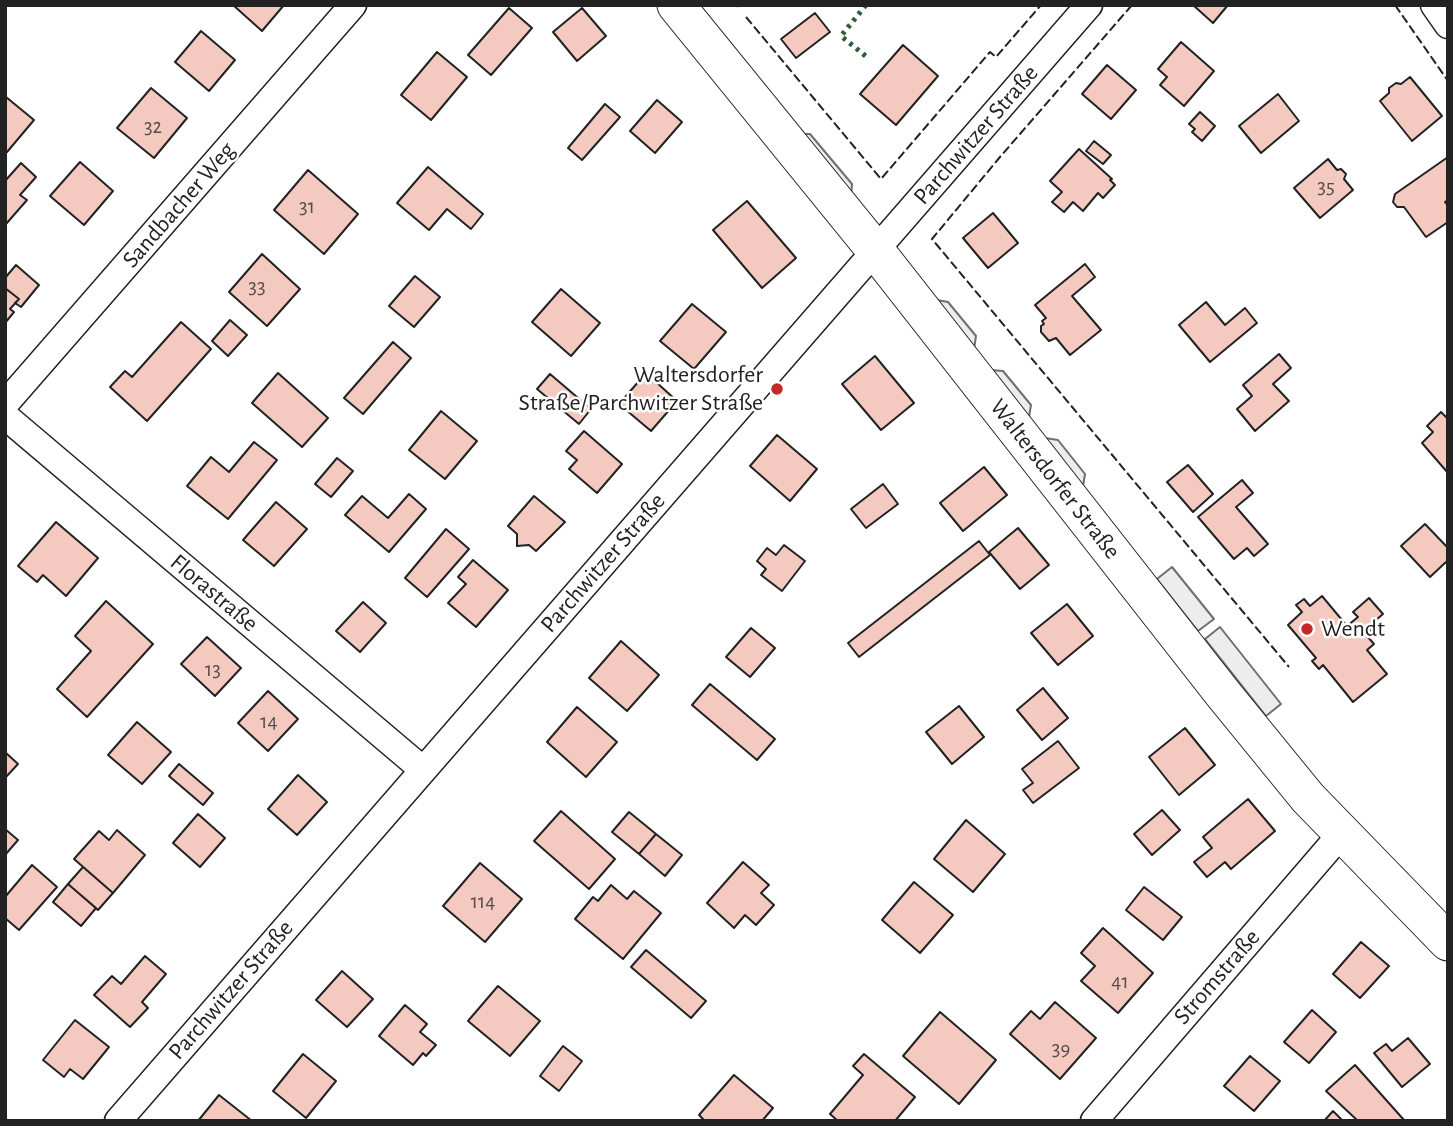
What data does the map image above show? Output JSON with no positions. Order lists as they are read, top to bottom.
{
  "streets": {
    "street": [
      "Parchwitzer Straße",
      "Sandbacher Weg",
      "Waltersdorfer Straße",
      "Florastraße",
      "Stromstraße"
    ]
  },
  "crossings": [
    ["Parchwitzer Straße", "Waltersdorfer Straße"],
    ["Parchwitzer Straße", "Florastraße"],
    ["Waltersdorfer Straße", "Stromstraße"]
  ],
  "places": ["Waltersdorfer Straße/Parchwitzer Straße", "Wendt"],
  "house_numbers": [
    "32",
    "35",
    "31",
    "33",
    "13",
    "14",
    "114",
    "41",
    "39"
  ]
}
